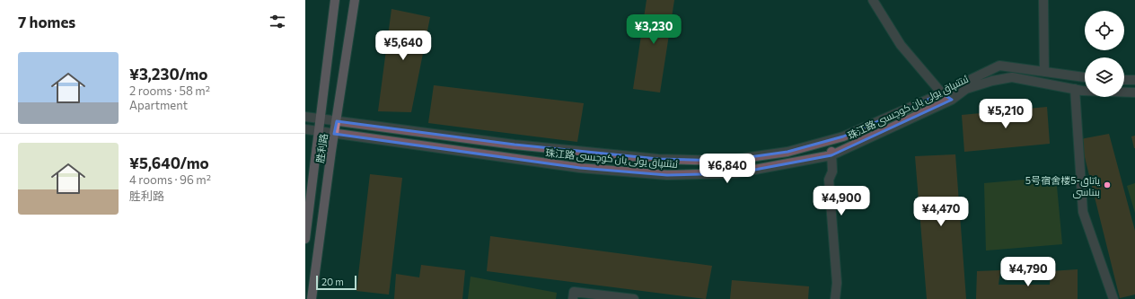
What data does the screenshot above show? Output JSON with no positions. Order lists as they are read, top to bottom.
{
  "streets": {
    "main road": ["胜利路"],
    "street": ["珠江路 ئىتتىپاق يولى يان كوچىسى"]
  },
  "crossings": [
    ["珠江路 ئىتتىپاق يولى يان كوچىسى", "胜利路"]
  ],
  "places": ["5号宿舍楼5-ياتاق بىناسى"],
  "scale_bar": "20 m",
  "page": {
    "heading": "7 homes",
    "price": [
      "¥3,230",
      "¥5,640",
      "¥5,210",
      "¥6,840",
      "¥4,900",
      "¥4,470",
      "¥4,790"
    ],
    "list": [
      {
        "name": "¥3,230/mo",
        "note": "2 rooms · 58 m² · Apartment"
      },
      {
        "name": "¥5,640/mo",
        "note": "4 rooms · 96 m² · 胜利路"
      }
    ],
    "scale": "20 m"
  }
}
